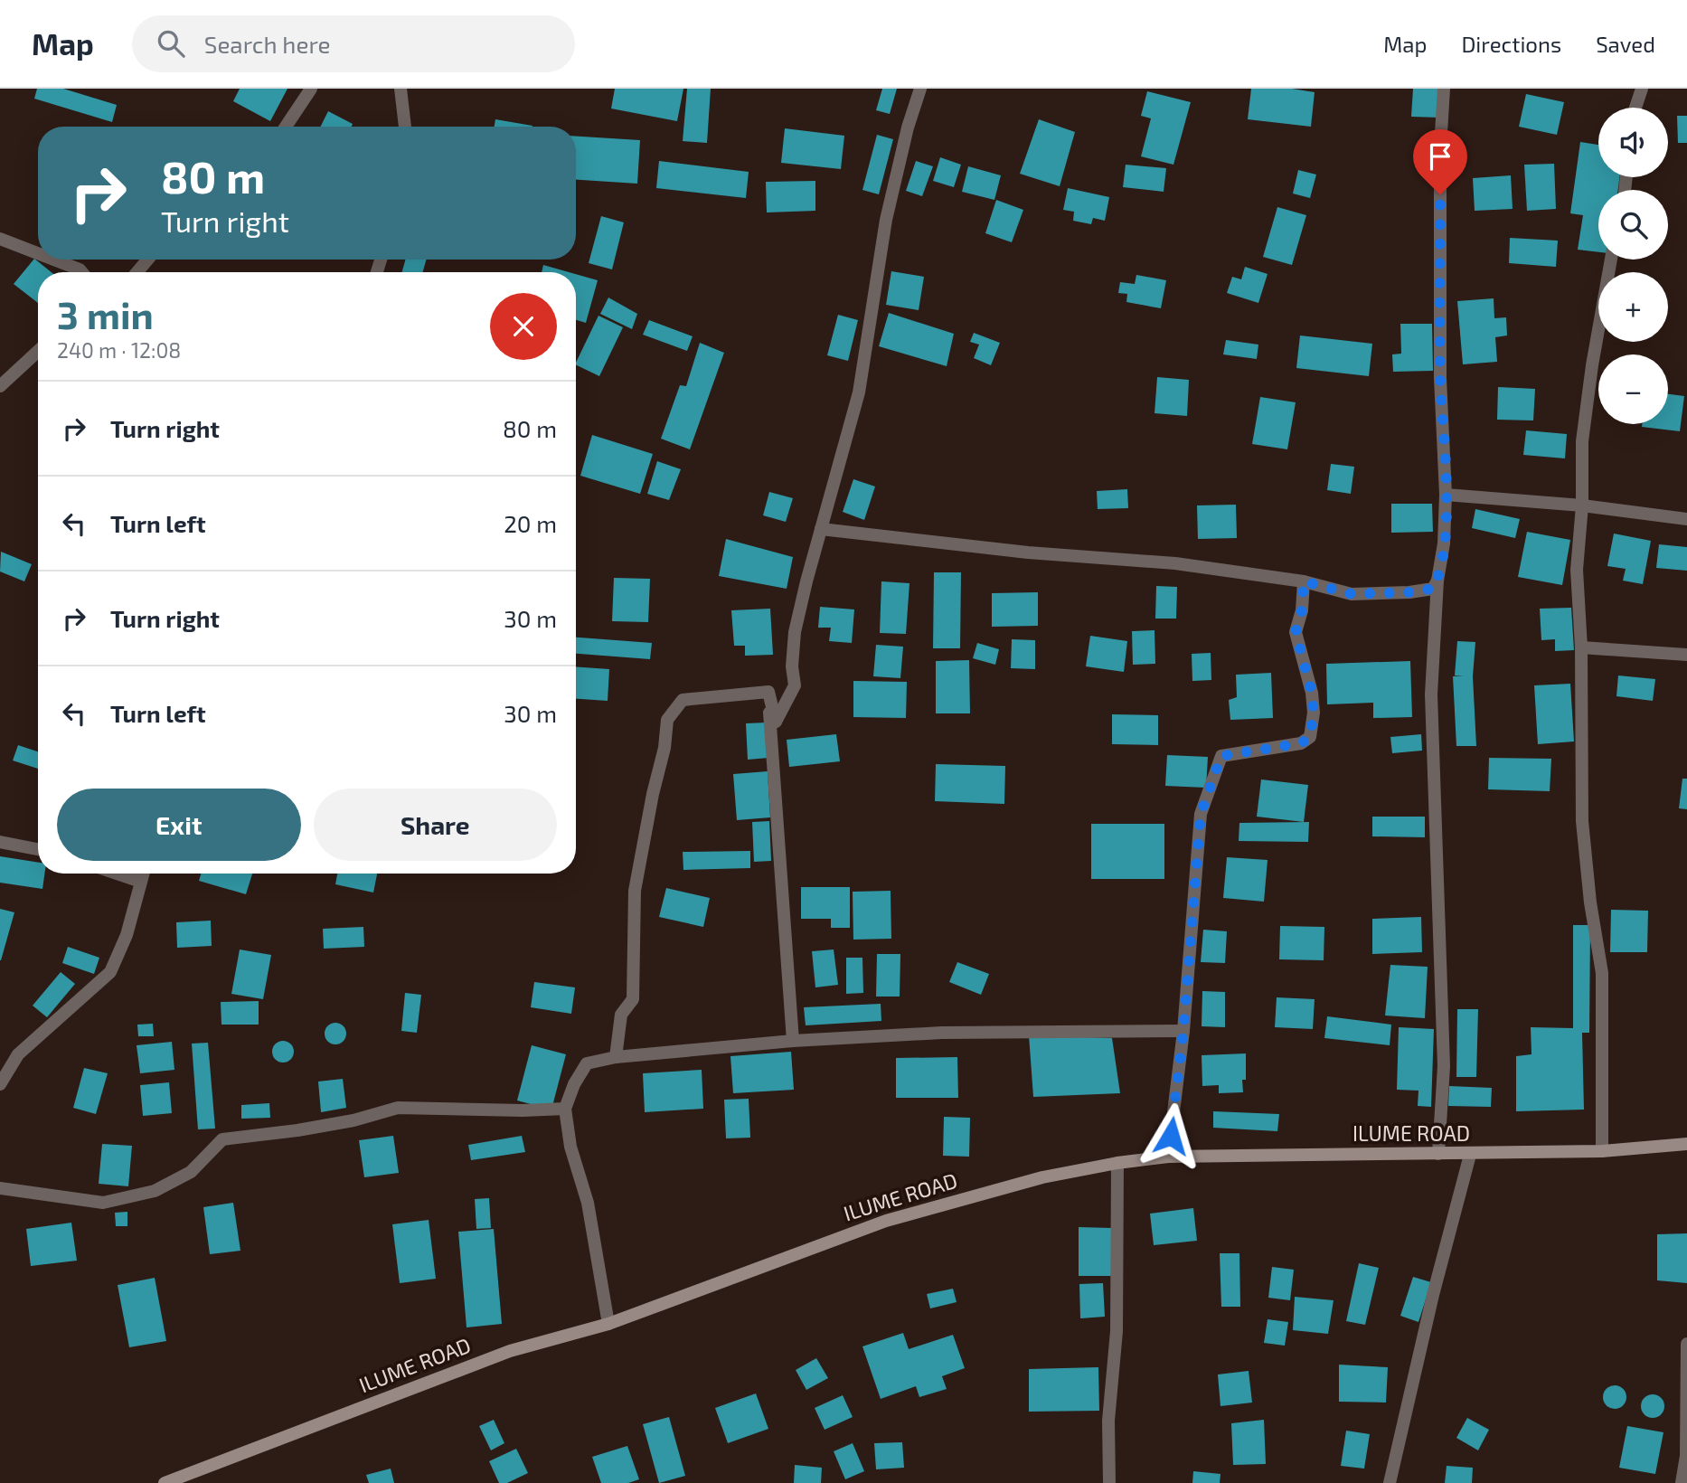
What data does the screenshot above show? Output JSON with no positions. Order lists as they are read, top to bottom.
{
  "streets": {
    "street": ["ILUME ROAD"]
  },
  "page": {
    "header": "Map",
    "search": "Search here",
    "nav": ["Map", "Directions", "Saved"],
    "map_buttons": ["+", "−"],
    "turn": ["80 m", "Turn right"],
    "heading": ["3 min", "240 m · 12:08"],
    "list": [
      {
        "name": "Turn right",
        "value": "80 m"
      },
      {
        "name": "Turn left",
        "value": "20 m"
      },
      {
        "name": "Turn right",
        "value": "30 m"
      },
      {
        "name": "Turn left",
        "value": "30 m"
      }
    ],
    "buttons": ["Exit", "Share"]
  }
}
